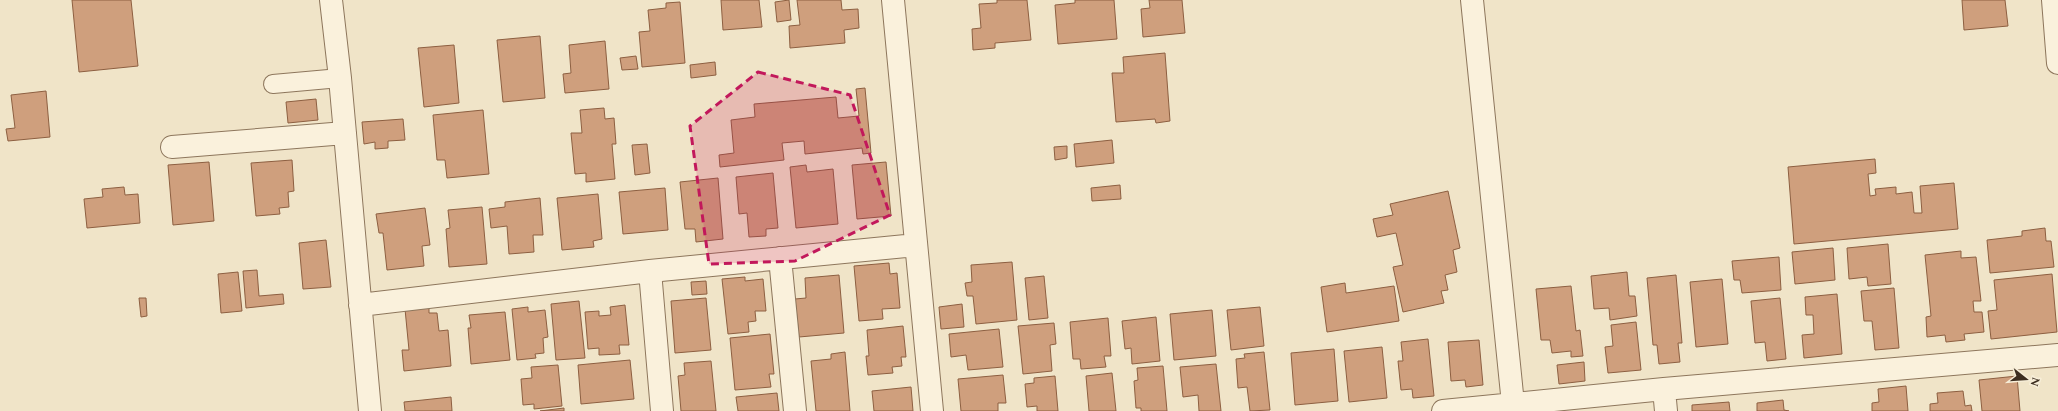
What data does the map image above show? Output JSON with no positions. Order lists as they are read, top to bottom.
{
  "north": "right"
}
